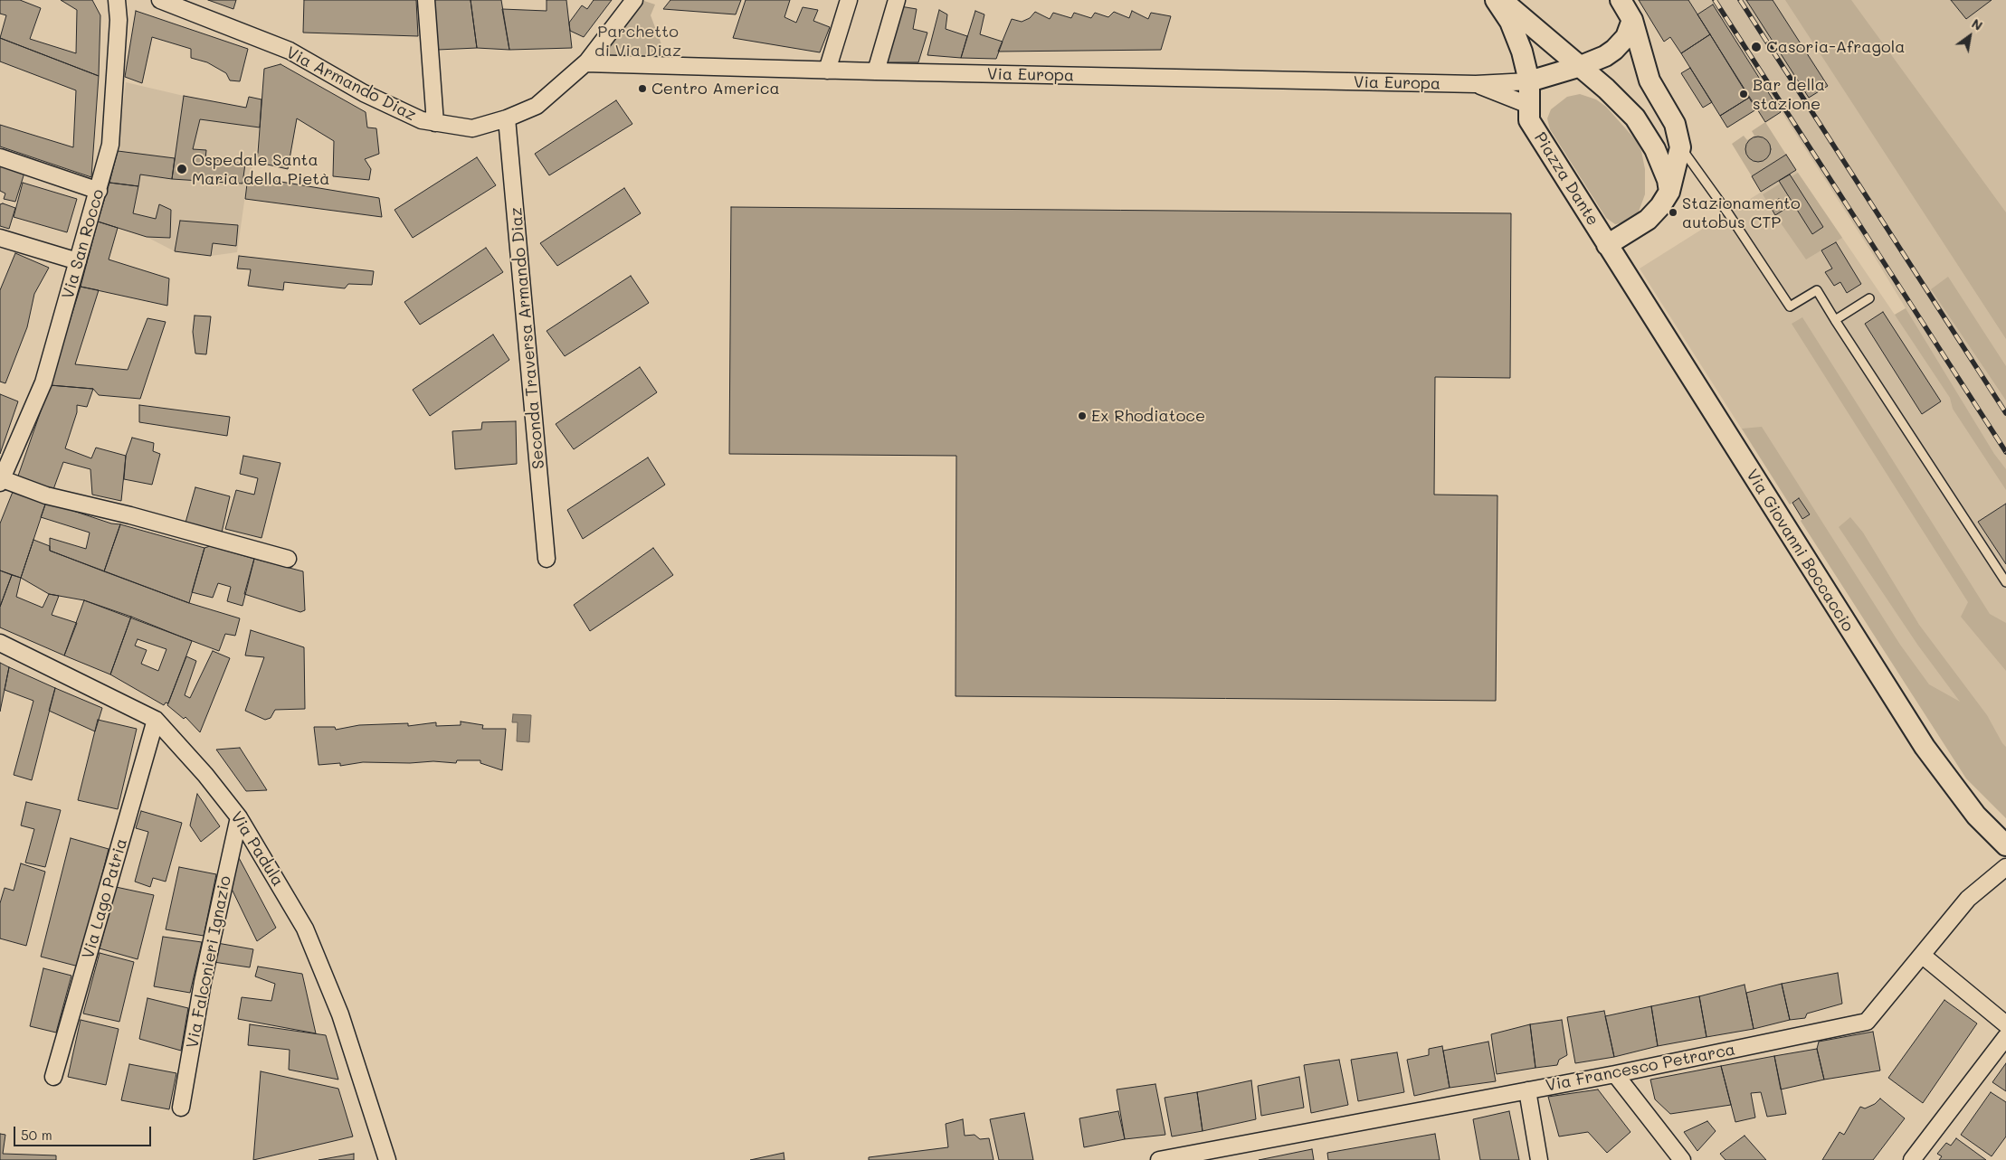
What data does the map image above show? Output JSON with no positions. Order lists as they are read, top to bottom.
{
  "streets": {
    "street": [
      "Via Europa",
      "Via Armando Diaz",
      "Piazza Dante",
      "Via San Rocco",
      "Seconda Traversa Armando Diaz",
      "Via Giovanni Boccaccio",
      "Via Padula",
      "Via Lago Patria",
      "Via Falconieri Ignazio",
      "Via Francesco Petrarca"
    ]
  },
  "crossings": [
    ["Via Europa", "Via Armando Diaz"],
    ["Via Europa", "Piazza Dante"],
    ["Via Armando Diaz", "Seconda Traversa Armando Diaz"],
    ["Piazza Dante", "Via Giovanni Boccaccio"],
    ["Via Padula", "Via Lago Patria"],
    ["Via Padula", "Via Falconieri Ignazio"]
  ],
  "parks": ["Parchetto di Via Diaz"],
  "places": [
    "Casoria-Afragola",
    "Centro America",
    "Bar della stazione",
    "Ospedale Santa Maria della Pietà",
    "Stazionamento autobus CTP",
    "Ex Rhodiatoce"
  ],
  "scale_bar": "50 m",
  "north": "top right"
}
